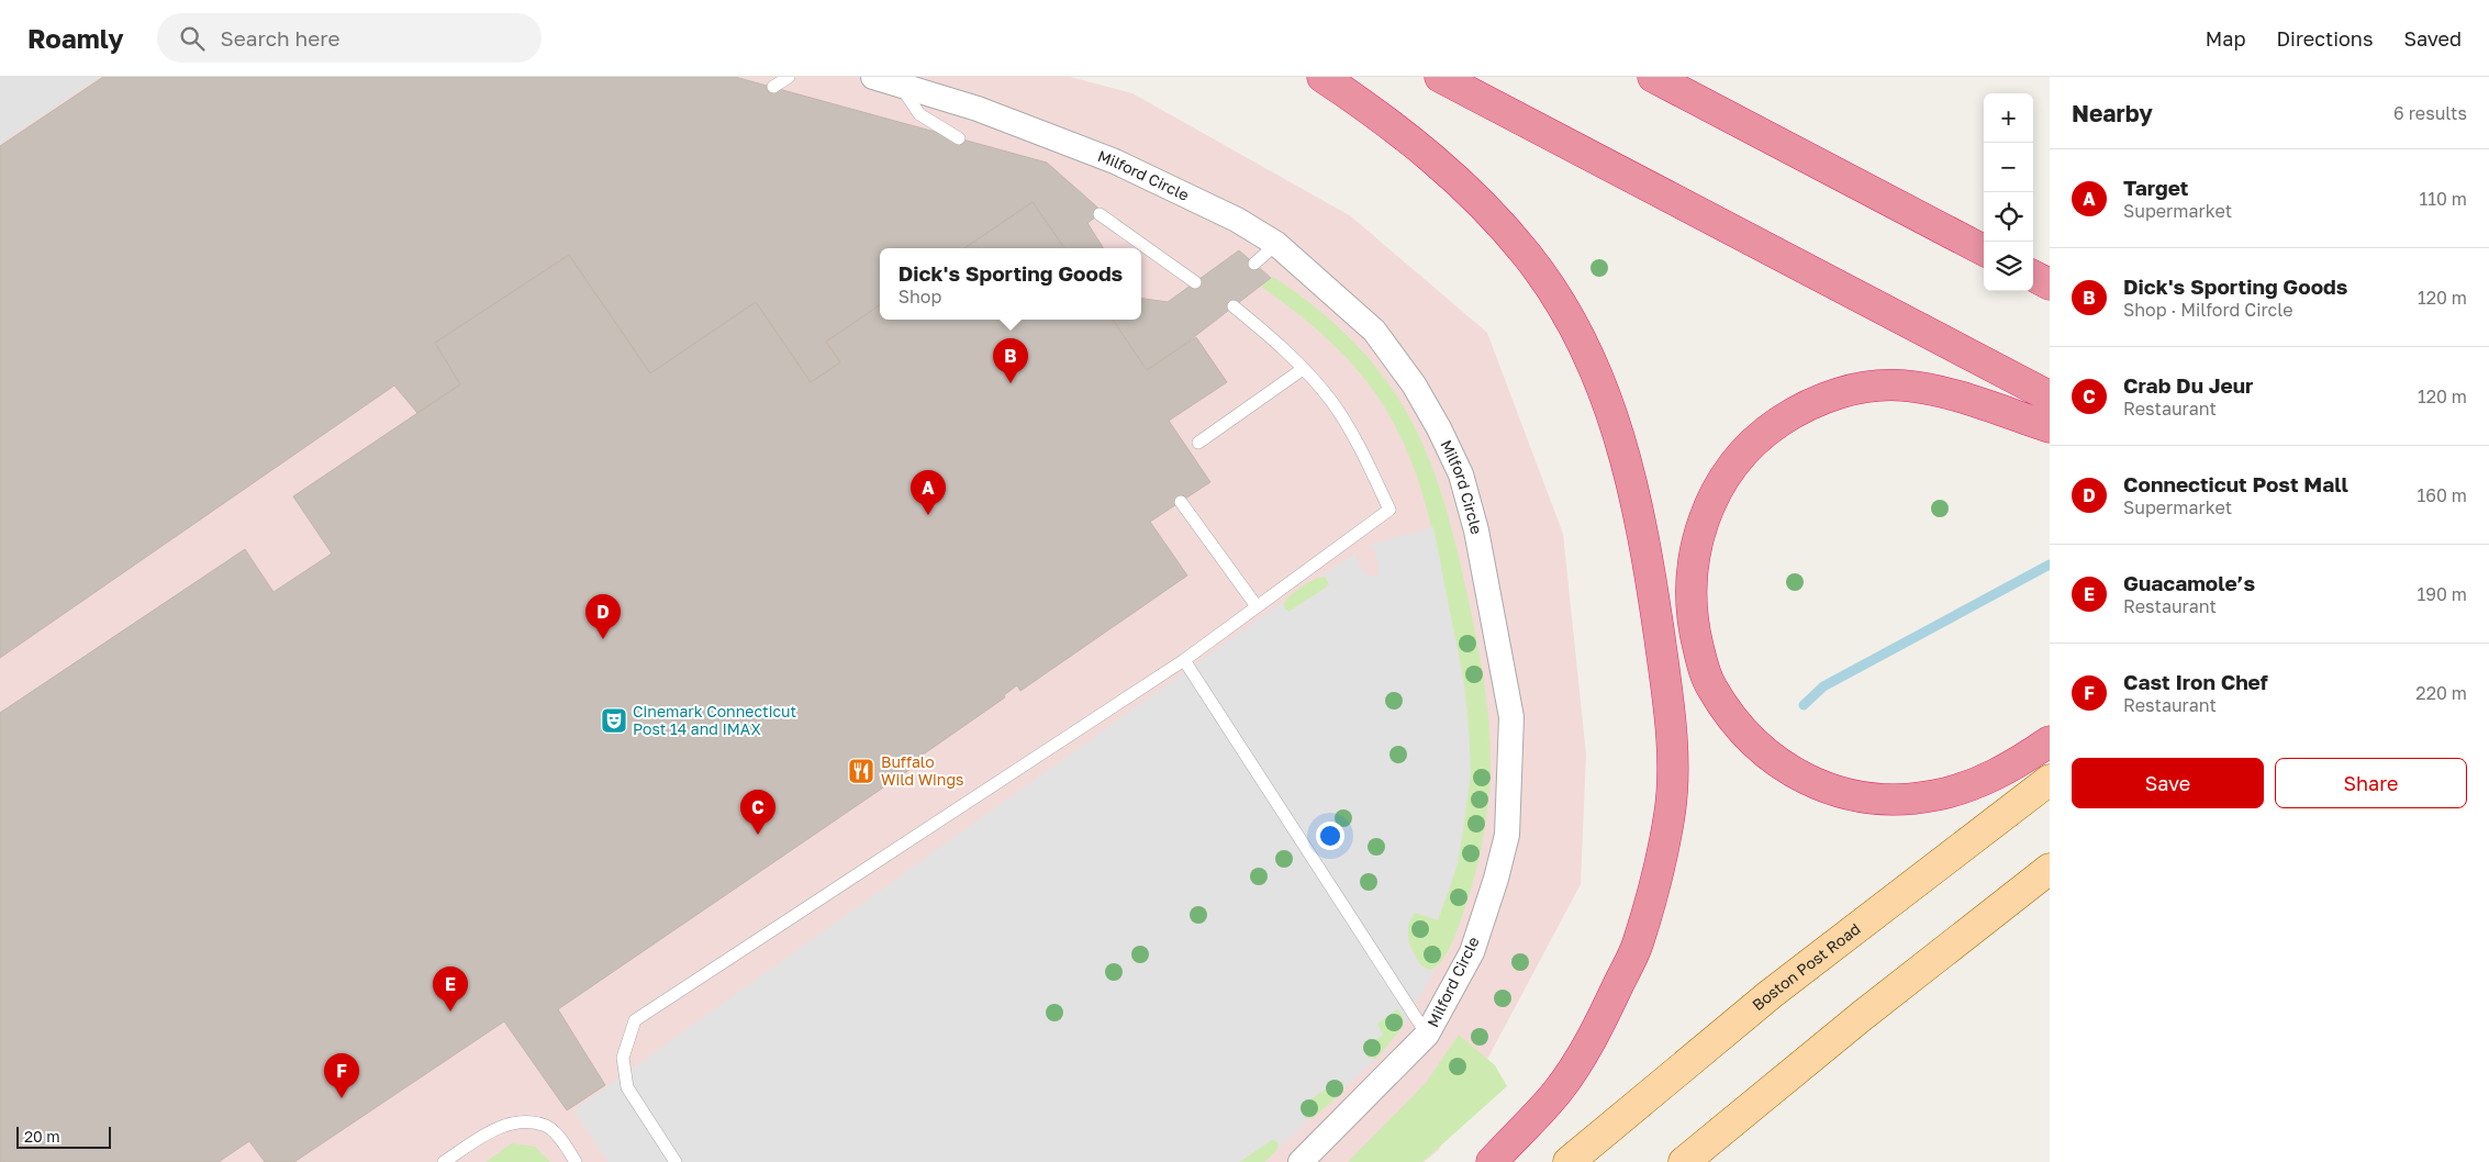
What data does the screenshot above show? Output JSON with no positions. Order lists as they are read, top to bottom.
{
  "streets": {
    "main road": ["Boston Post Road"],
    "street": ["Milford Circle"]
  },
  "places": {
    "theatre": ["Cinemark Connecticut Post 14 and IMAX"],
    "restaurant": ["Buffalo Wild Wings"]
  },
  "scale_bar": "20 m",
  "page": {
    "header": "Roamly",
    "search": "Search here",
    "nav": ["Map", "Directions", "Saved"],
    "heading": ["Nearby", "6 results"],
    "map_buttons": ["+", "−"],
    "list": [
      {
        "mark": "A",
        "name": "Target",
        "note": "Supermarket",
        "value": "110 m"
      },
      {
        "mark": "B",
        "name": "Dick's Sporting Goods",
        "note": "Shop · Milford Circle",
        "value": "120 m"
      },
      {
        "mark": "C",
        "name": "Crab Du Jeur",
        "note": "Restaurant",
        "value": "120 m"
      },
      {
        "mark": "D",
        "name": "Connecticut Post Mall",
        "note": "Supermarket",
        "value": "160 m"
      },
      {
        "mark": "E",
        "name": "Guacamole’s",
        "note": "Restaurant",
        "value": "190 m"
      },
      {
        "mark": "F",
        "name": "Cast Iron Chef",
        "note": "Restaurant",
        "value": "220 m"
      }
    ],
    "popup": ["Dick's Sporting Goods", "Shop"],
    "pins": [
      "B",
      "A",
      "D",
      "C",
      "E",
      "F"
    ],
    "buttons": ["Save", "Share"],
    "scale": "20 m"
  }
}
